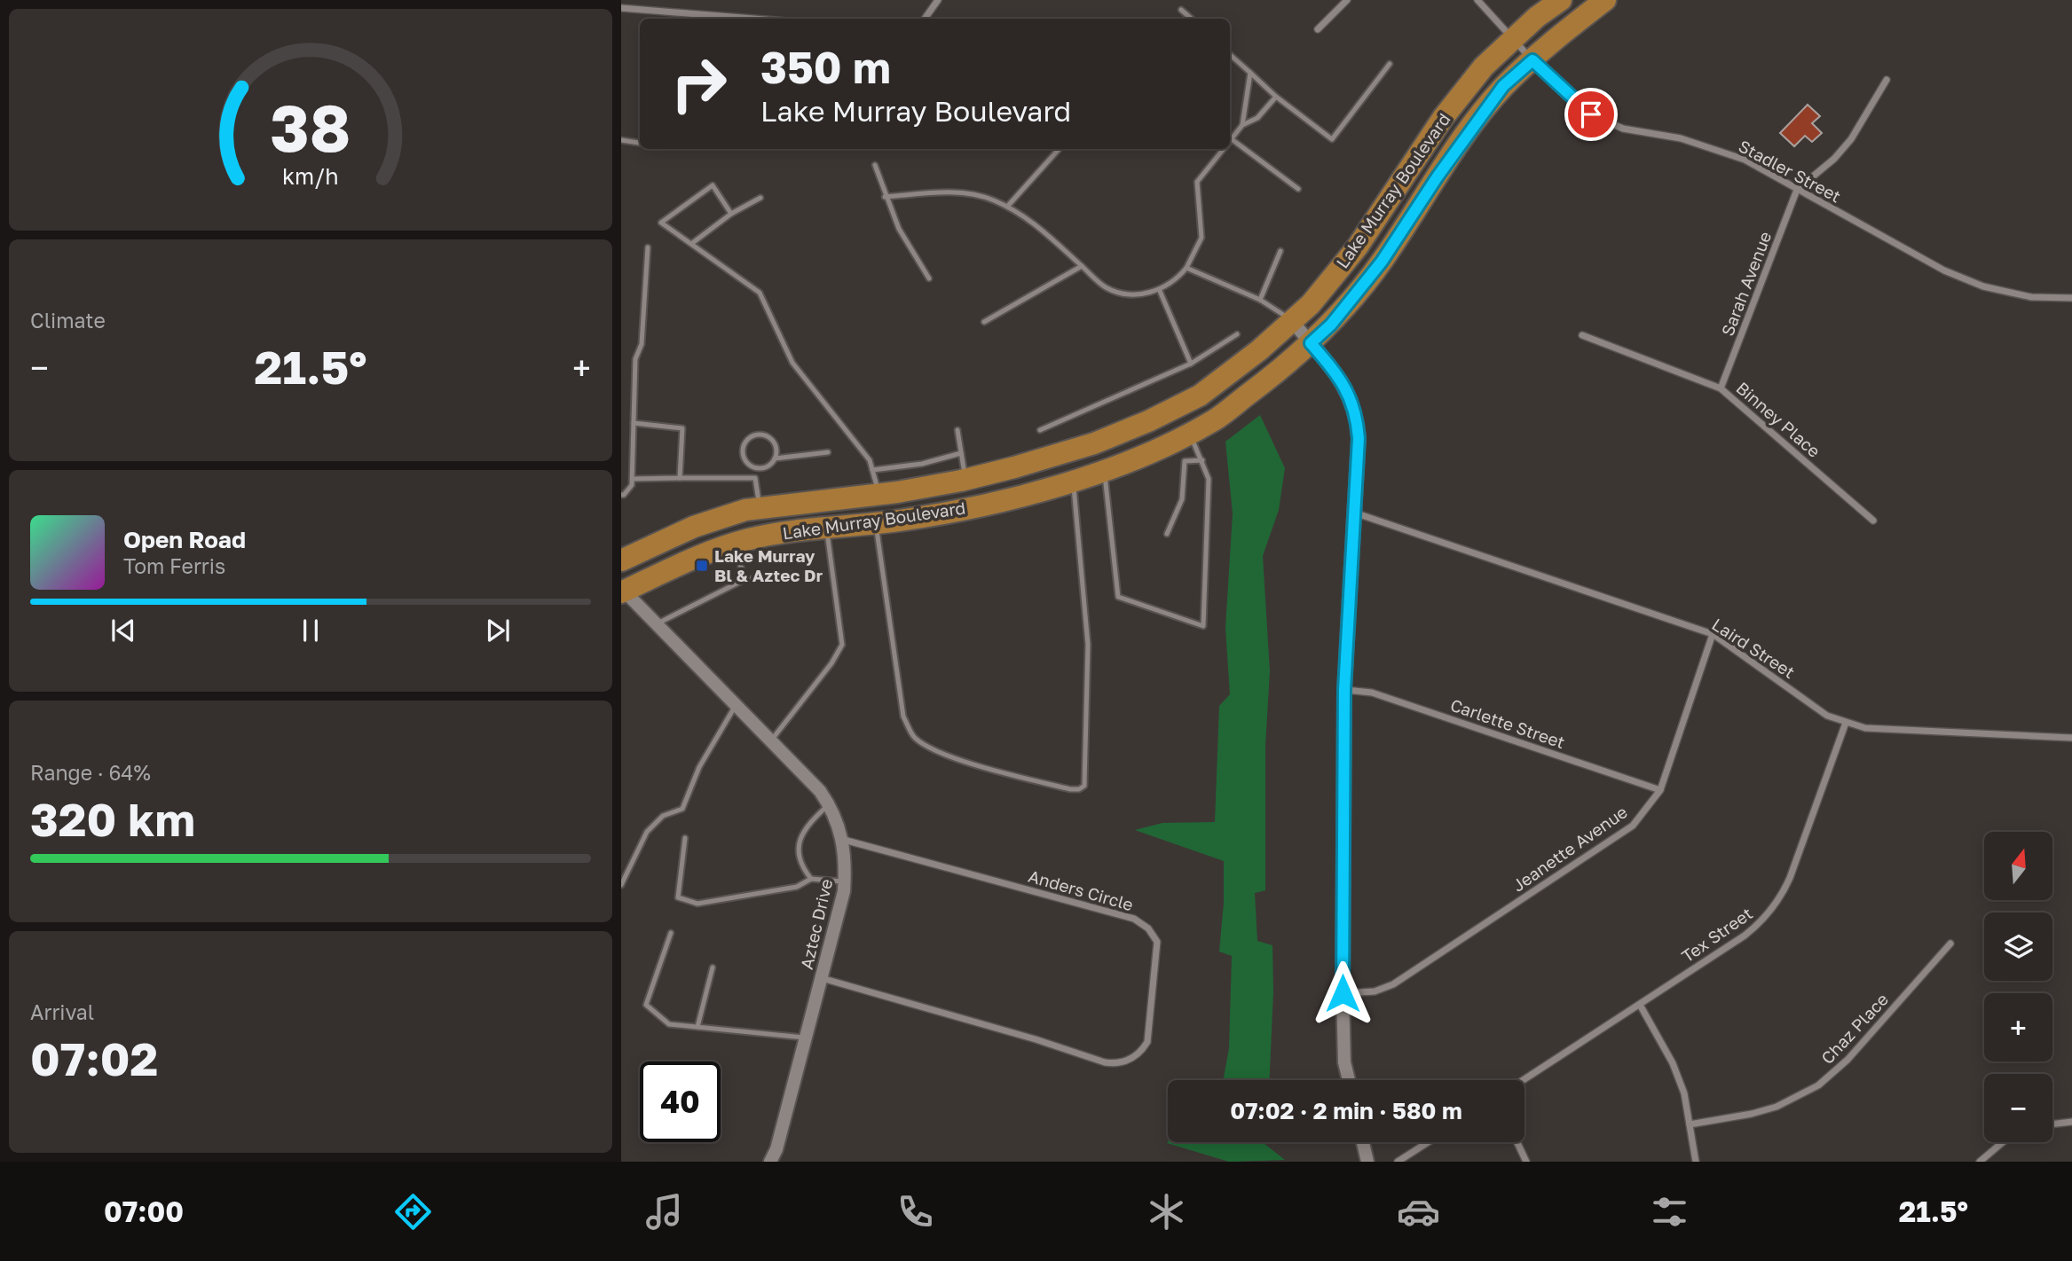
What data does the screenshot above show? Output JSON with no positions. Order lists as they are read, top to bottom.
{
  "streets": {
    "main road": ["Lake Murray Boulevard"],
    "street": [
      "Stadler Street",
      "Sarah Avenue",
      "Binney Place",
      "Laird Street",
      "Carlette Street",
      "Jeanette Avenue",
      "Anders Circle",
      "Aztec Drive",
      "Tex Street",
      "Chaz Place"
    ]
  },
  "crossings": [
    ["Stadler Street", "Lake Murray Boulevard"],
    ["Stadler Street", "Sarah Avenue"],
    ["Lake Murray Boulevard", "Aztec Drive"],
    ["Sarah Avenue", "Binney Place"],
    ["Laird Street", "Jeanette Avenue"],
    ["Laird Street", "Tex Street"],
    ["Carlette Street", "Jeanette Avenue"],
    ["Anders Circle", "Aztec Drive"]
  ],
  "places": {
    "transit": ["Lake Murray Bl & Aztec Dr"]
  },
  "north": "top",
  "page": {
    "turn": ["350 m", "Lake Murray Boulevard"],
    "tile": [
      "Climate",
      ["Range · 64%", "320 km"],
      ["Arrival", "07:02"]
    ],
    "heat": ["−", "21.5°", "+"],
    "song": ["Open Road", "Tom Ferris"],
    "map_buttons": ["+", "−"],
    "limit": "40",
    "trip": "07:02 · 2 min · 580 m",
    "tabs": ["07:00", "21.5°"],
    "gauge": ["38", "km/h"]
  }
}
